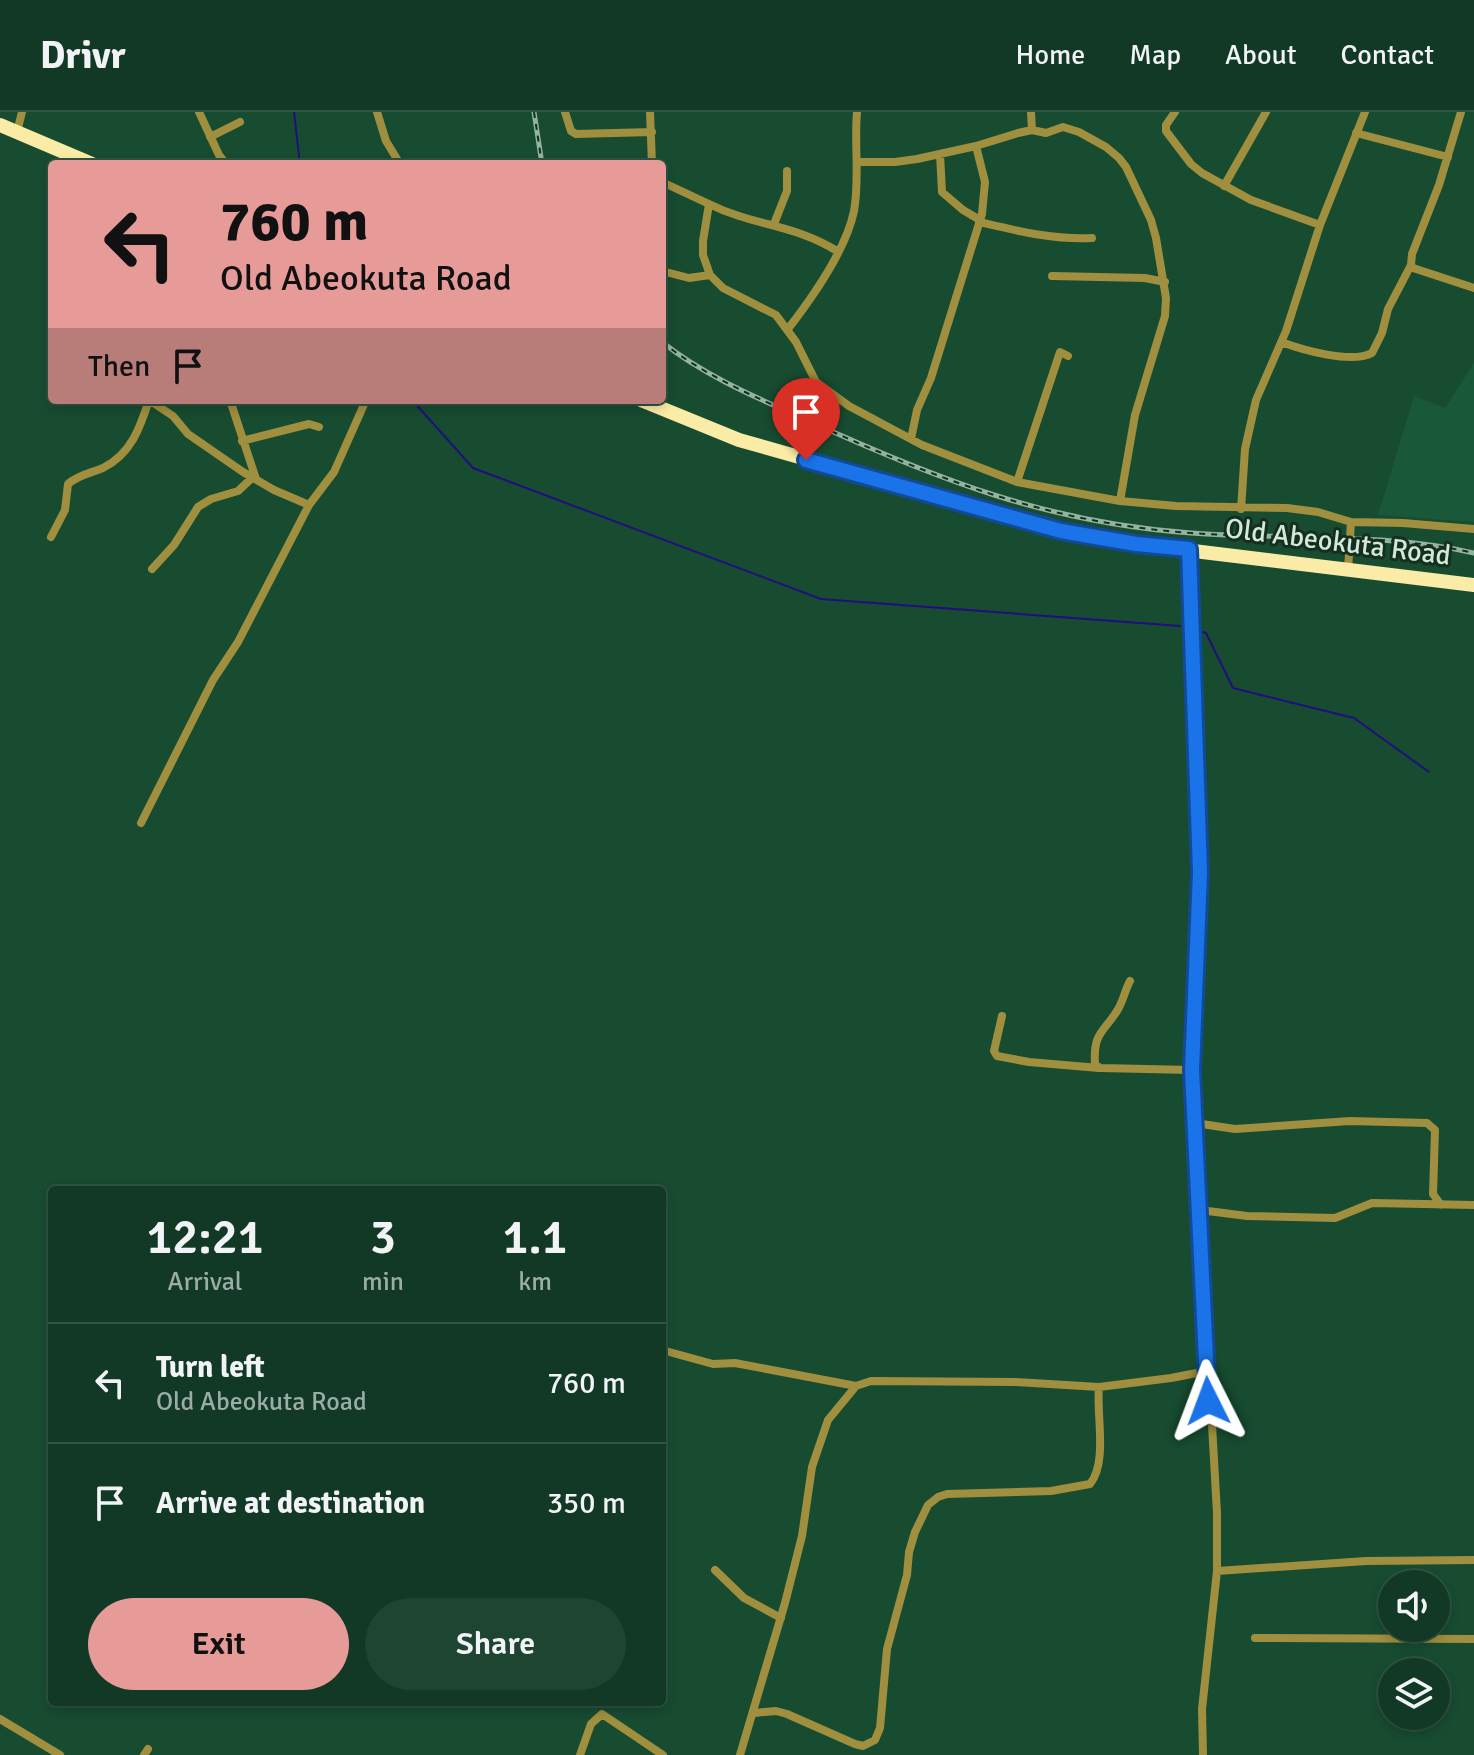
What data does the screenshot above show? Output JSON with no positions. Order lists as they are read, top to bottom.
{
  "streets": {
    "highway": ["Old Abeokuta Road"]
  },
  "page": {
    "header": "Drivr",
    "nav": [
      "Home",
      "Map",
      "About",
      "Contact"
    ],
    "turn": ["760 m", "Old Abeokuta Road"],
    "then": "Then",
    "eta": [
      "12:21",
      "Arrival",
      "3",
      "min",
      "1.1",
      "km"
    ],
    "list": [
      {
        "name": "Turn left",
        "note": "Old Abeokuta Road",
        "value": "760 m"
      },
      {
        "name": "Arrive at destination",
        "value": "350 m"
      }
    ],
    "buttons": ["Exit", "Share"]
  }
}
